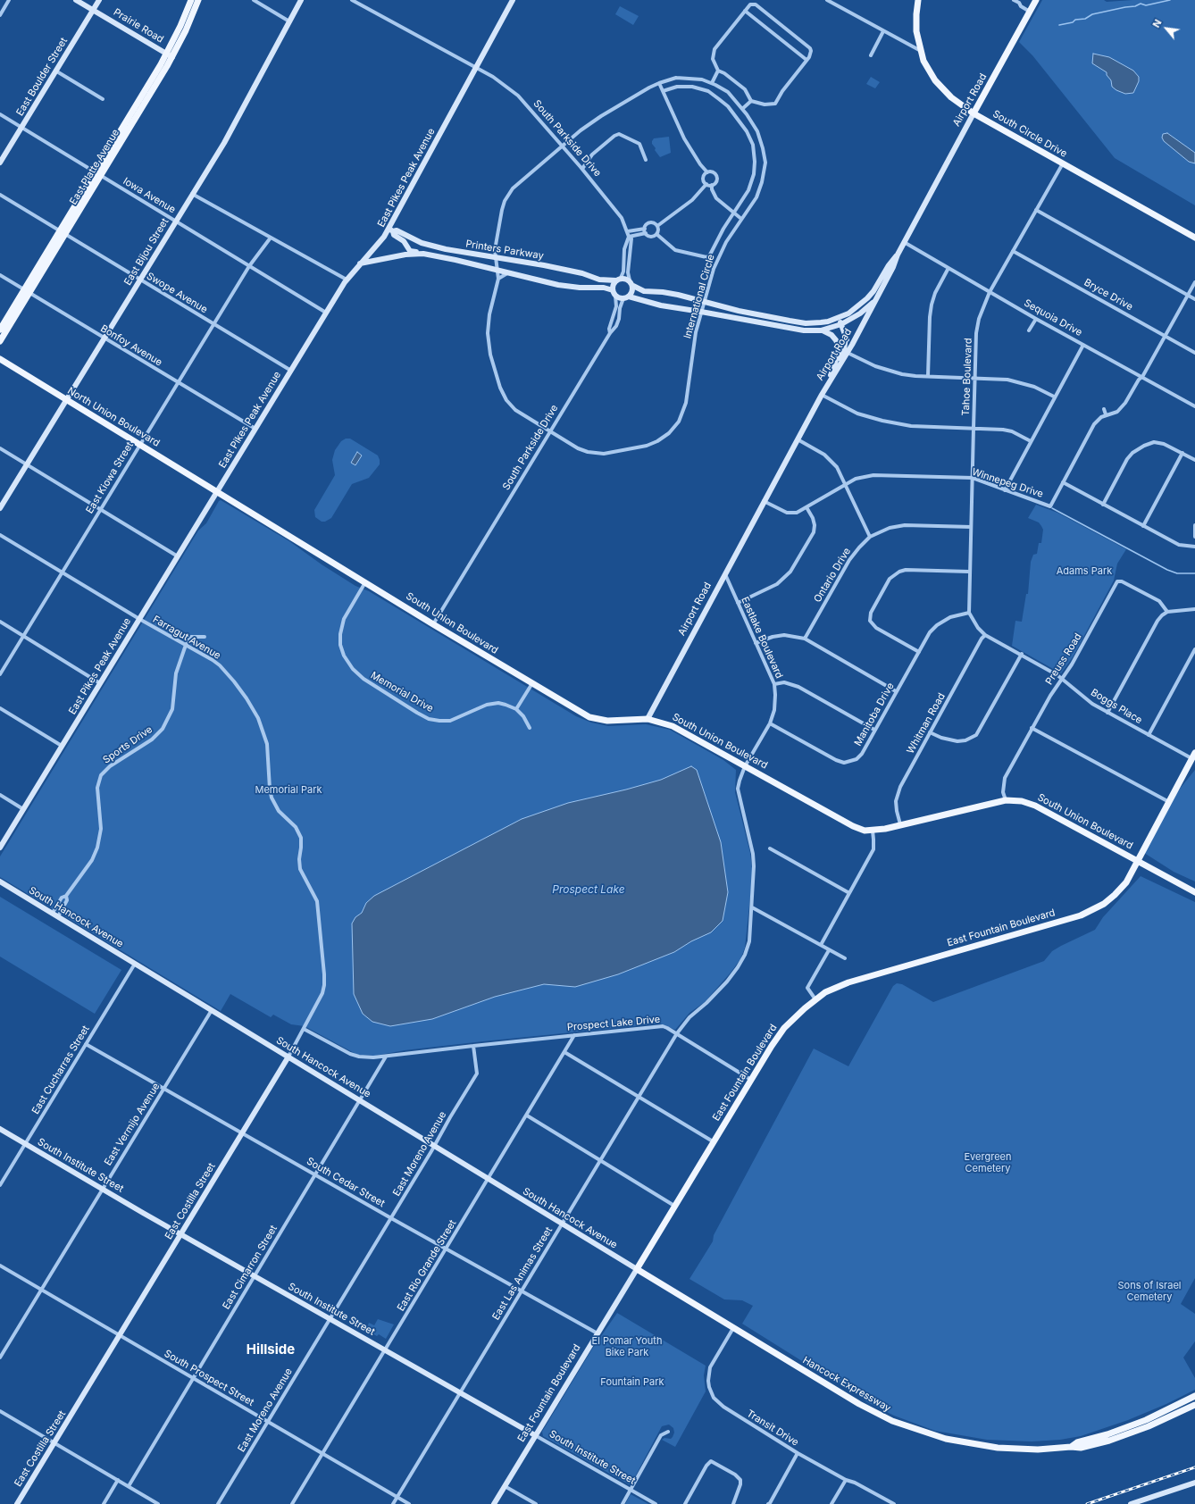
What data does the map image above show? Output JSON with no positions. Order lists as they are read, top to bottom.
{
  "streets": {
    "main road": [
      "Prairie Road",
      "East Boulder Street",
      "Airport Road",
      "South Circle Drive",
      "South Parkside Drive",
      "East Platte Avenue",
      "East Pikes Peak Avenue",
      "Printers Parkway",
      "East Bijou Street",
      "North Union Boulevard",
      "South Union Boulevard",
      "South Hancock Avenue",
      "East Fountain Boulevard",
      "South Institute Street",
      "East Costilla Street",
      "Hancock Expressway"
    ],
    "street": [
      "Iowa Avenue",
      "Swope Avenue",
      "Bryce Drive",
      "International Circle",
      "Sequoia Drive",
      "Bonfoy Avenue",
      "Tahoe Boulevard",
      "East Kiowa Street",
      "Winnepeg Drive",
      "Ontario Drive",
      "Farragut Avenue",
      "Eastlake Boulevard",
      "Preuss Road",
      "Memorial Drive",
      "Boggs Place",
      "Manitoba Drive",
      "Whitman Road",
      "Sports Drive",
      "Prospect Lake Drive",
      "East Cucharras Street",
      "East Vermijo Avenue",
      "East Moreno Avenue",
      "South Cedar Street",
      "East Rio Grande Street",
      "East Cimarron Street",
      "East Las Animas Street",
      "South Prospect Street",
      "Transit Drive"
    ]
  },
  "crossings": [
    ["Prairie Road", "East Boulder Street"],
    ["Prairie Road", "East Platte Avenue"],
    ["East Boulder Street", "Iowa Avenue"],
    ["Airport Road", "South Circle Drive"],
    ["Airport Road", "Sequoia Drive"],
    ["Airport Road", "Winnepeg Drive"],
    ["Airport Road", "South Union Boulevard"],
    ["Airport Road", "Eastlake Boulevard"],
    ["South Circle Drive", "Tahoe Boulevard"],
    ["South Parkside Drive", "East Pikes Peak Avenue"],
    ["South Parkside Drive", "Printers Parkway"],
    ["South Parkside Drive", "International Circle"],
    ["South Parkside Drive", "South Union Boulevard"],
    ["East Platte Avenue", "Iowa Avenue"],
    ["East Platte Avenue", "Swope Avenue"],
    ["East Platte Avenue", "Bonfoy Avenue"],
    ["East Pikes Peak Avenue", "Iowa Avenue"],
    ["East Pikes Peak Avenue", "Printers Parkway"],
    ["East Pikes Peak Avenue", "Swope Avenue"],
    ["East Pikes Peak Avenue", "Bonfoy Avenue"],
    ["East Pikes Peak Avenue", "North Union Boulevard"],
    ["East Pikes Peak Avenue", "South Union Boulevard"],
    ["East Pikes Peak Avenue", "Farragut Avenue"],
    ["Iowa Avenue", "East Bijou Street"],
    ["Iowa Avenue", "East Kiowa Street"],
    ["Printers Parkway", "International Circle"],
    ["East Bijou Street", "Swope Avenue"],
    ["East Bijou Street", "Bonfoy Avenue"],
    ["East Bijou Street", "North Union Boulevard"],
    ["Swope Avenue", "East Kiowa Street"],
    ["Bryce Drive", "Tahoe Boulevard"],
    ["Bryce Drive", "Winnepeg Drive"],
    ["Sequoia Drive", "Tahoe Boulevard"],
    ["Sequoia Drive", "Winnepeg Drive"],
    ["Bonfoy Avenue", "East Kiowa Street"],
    ["Tahoe Boulevard", "Winnepeg Drive"],
    ["Tahoe Boulevard", "Ontario Drive"],
    ["Tahoe Boulevard", "Boggs Place"],
    ["Tahoe Boulevard", "Manitoba Drive"],
    ["North Union Boulevard", "East Kiowa Street"],
    ["North Union Boulevard", "South Union Boulevard"],
    ["East Kiowa Street", "Farragut Avenue"],
    ["South Union Boulevard", "Eastlake Boulevard"],
    ["South Union Boulevard", "Preuss Road"],
    ["South Union Boulevard", "Memorial Drive"],
    ["South Union Boulevard", "Whitman Road"],
    ["South Union Boulevard", "East Fountain Boulevard"],
    ["Farragut Avenue", "Sports Drive"],
    ["Farragut Avenue", "East Costilla Street"],
    ["Eastlake Boulevard", "Manitoba Drive"],
    ["Preuss Road", "Boggs Place"],
    ["Boggs Place", "Manitoba Drive"],
    ["Boggs Place", "Whitman Road"],
    ["Boggs Place", "East Fountain Boulevard"],
    ["Sports Drive", "South Hancock Avenue"],
    ["South Hancock Avenue", "East Fountain Boulevard"],
    ["South Hancock Avenue", "East Cucharras Street"],
    ["South Hancock Avenue", "East Vermijo Avenue"],
    ["South Hancock Avenue", "East Moreno Avenue"],
    ["South Hancock Avenue", "East Costilla Street"],
    ["South Hancock Avenue", "East Rio Grande Street"],
    ["South Hancock Avenue", "East Cimarron Street"],
    ["South Hancock Avenue", "East Las Animas Street"],
    ["South Hancock Avenue", "Hancock Expressway"],
    ["East Fountain Boulevard", "Prospect Lake Drive"],
    ["East Fountain Boulevard", "South Institute Street"],
    ["East Fountain Boulevard", "South Cedar Street"],
    ["East Fountain Boulevard", "Hancock Expressway"],
    ["Prospect Lake Drive", "East Moreno Avenue"],
    ["Prospect Lake Drive", "East Costilla Street"],
    ["Prospect Lake Drive", "East Rio Grande Street"],
    ["Prospect Lake Drive", "East Cimarron Street"],
    ["Prospect Lake Drive", "East Las Animas Street"],
    ["East Cucharras Street", "South Institute Street"],
    ["East Cucharras Street", "South Cedar Street"],
    ["East Vermijo Avenue", "South Institute Street"],
    ["East Vermijo Avenue", "South Cedar Street"],
    ["East Vermijo Avenue", "South Prospect Street"],
    ["East Moreno Avenue", "South Institute Street"],
    ["East Moreno Avenue", "South Cedar Street"],
    ["East Moreno Avenue", "South Prospect Street"],
    ["South Institute Street", "East Costilla Street"],
    ["South Institute Street", "East Rio Grande Street"],
    ["South Institute Street", "East Cimarron Street"],
    ["South Institute Street", "East Las Animas Street"],
    ["South Cedar Street", "East Costilla Street"],
    ["South Cedar Street", "East Rio Grande Street"],
    ["South Cedar Street", "East Cimarron Street"],
    ["South Cedar Street", "East Las Animas Street"],
    ["East Costilla Street", "South Prospect Street"],
    ["East Rio Grande Street", "South Prospect Street"],
    ["East Cimarron Street", "South Prospect Street"],
    ["East Las Animas Street", "South Prospect Street"],
    ["Hancock Expressway", "Transit Drive"]
  ],
  "districts": ["Hillside"],
  "water": ["Prospect Lake"],
  "parks": [
    "Adams Park",
    "Memorial Park",
    "Evergreen Cemetery",
    "Sons of Israel Cemetery",
    "El Pomar Youth Bike Park",
    "Fountain Park"
  ],
  "north": "top left"
}
